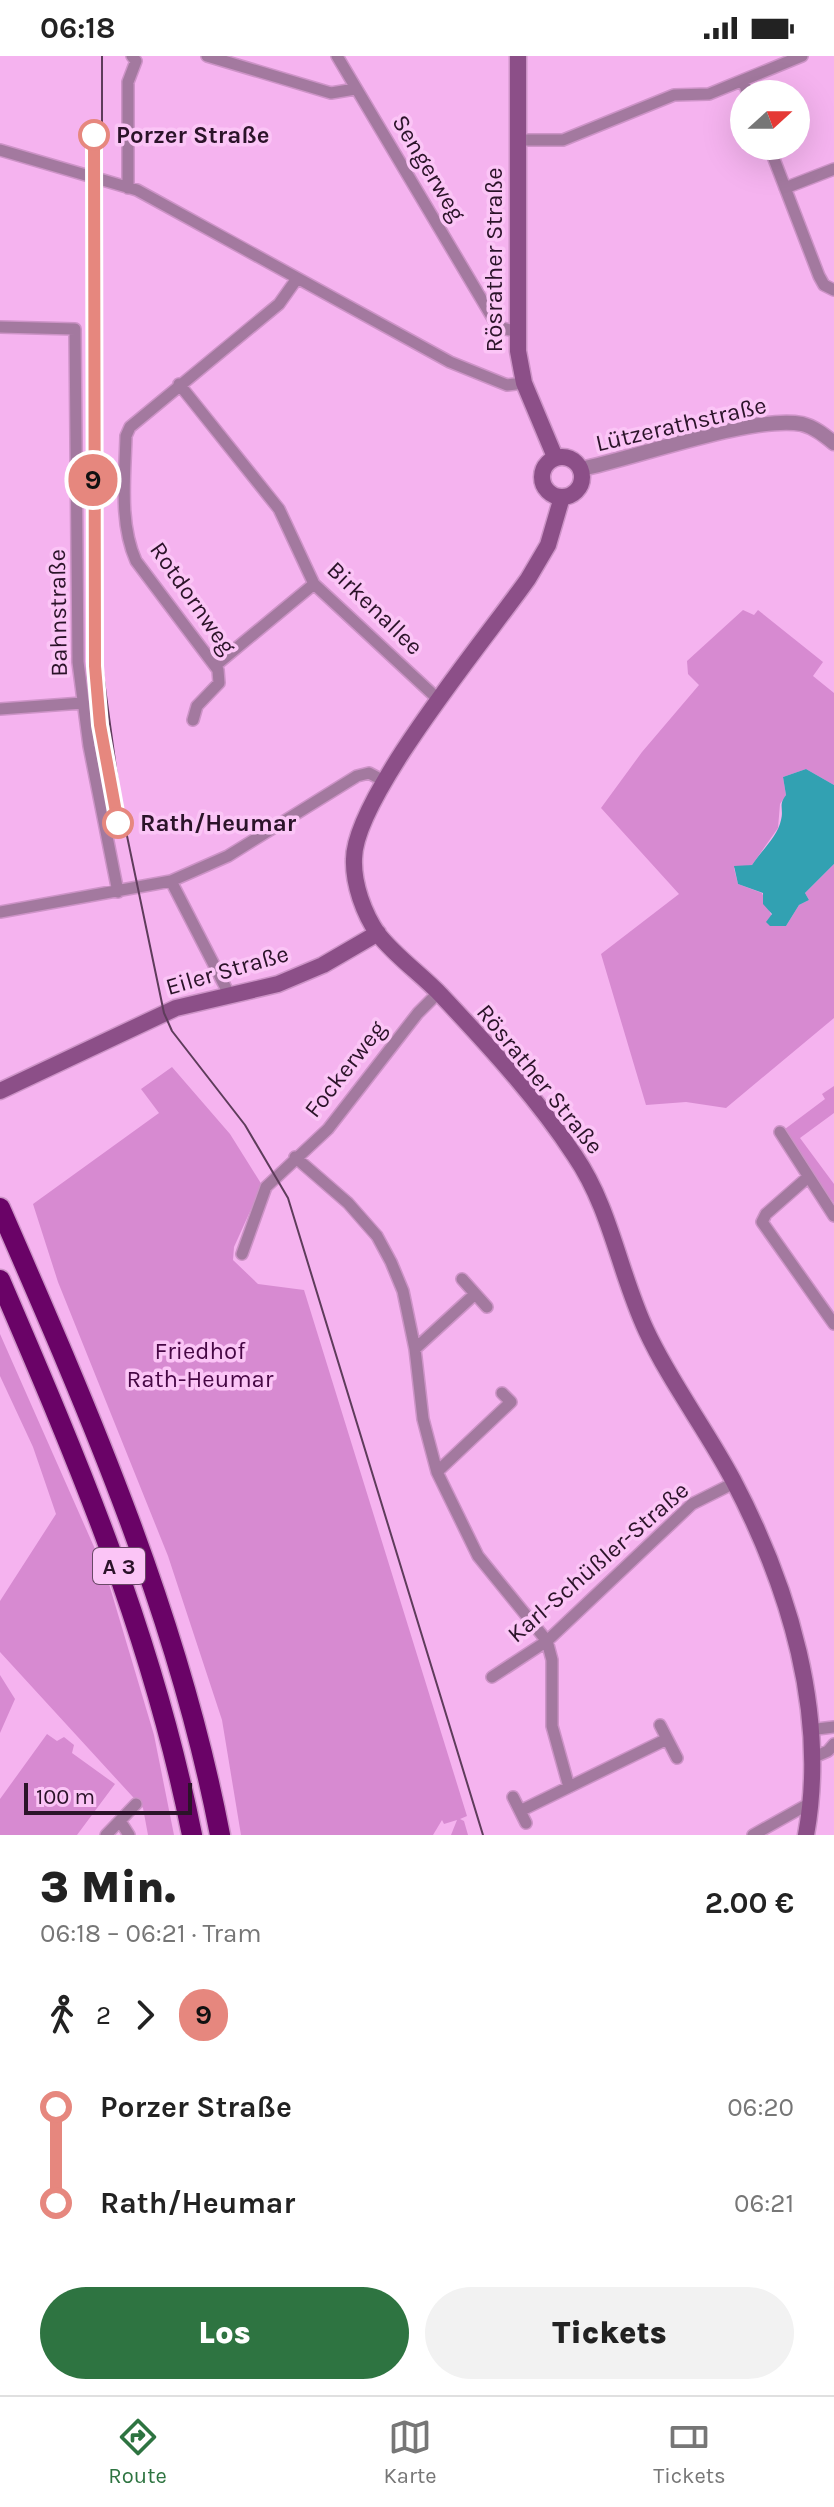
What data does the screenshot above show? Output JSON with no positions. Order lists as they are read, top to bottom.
{
  "streets": {
    "highway": ["A 3"],
    "main road": ["Rösrather Straße", "Eiler Straße"],
    "street": [
      "Sengerweg",
      "Lützerathstraße",
      "Rotdornweg",
      "Birkenallee",
      "Bahnstraße",
      "Fockerweg",
      "Karl-Schüßler-Straße"
    ]
  },
  "crossings": [
    ["Sengerweg", "Rösrather Straße"],
    ["Rösrather Straße", "Lützerathstraße"],
    ["Rösrather Straße", "Birkenallee"],
    ["Rösrather Straße", "Eiler Straße"],
    ["Rösrather Straße", "Fockerweg"],
    ["Rösrather Straße", "Karl-Schüßler-Straße"],
    ["Rotdornweg", "Birkenallee"]
  ],
  "parks": ["Friedhof Rath-Heumar"],
  "places": ["Porzer Straße", "Rath/Heumar"],
  "lines": ["tram line 9"],
  "scale_bar": "100 m",
  "north": "right",
  "page": {
    "status": "06:18",
    "on_map": "9",
    "scale": "100 m",
    "heading": ["3 Min.", "06:18 – 06:21 · Tram", "2.00 €"],
    "legs": ["2", "9"],
    "list": [
      {
        "name": "Porzer Straße",
        "value": "06:20"
      },
      {
        "name": "Rath/Heumar",
        "value": "06:21"
      }
    ],
    "buttons": ["Los", "Tickets"],
    "tabs": ["Route", "Karte", "Tickets"]
  }
}
